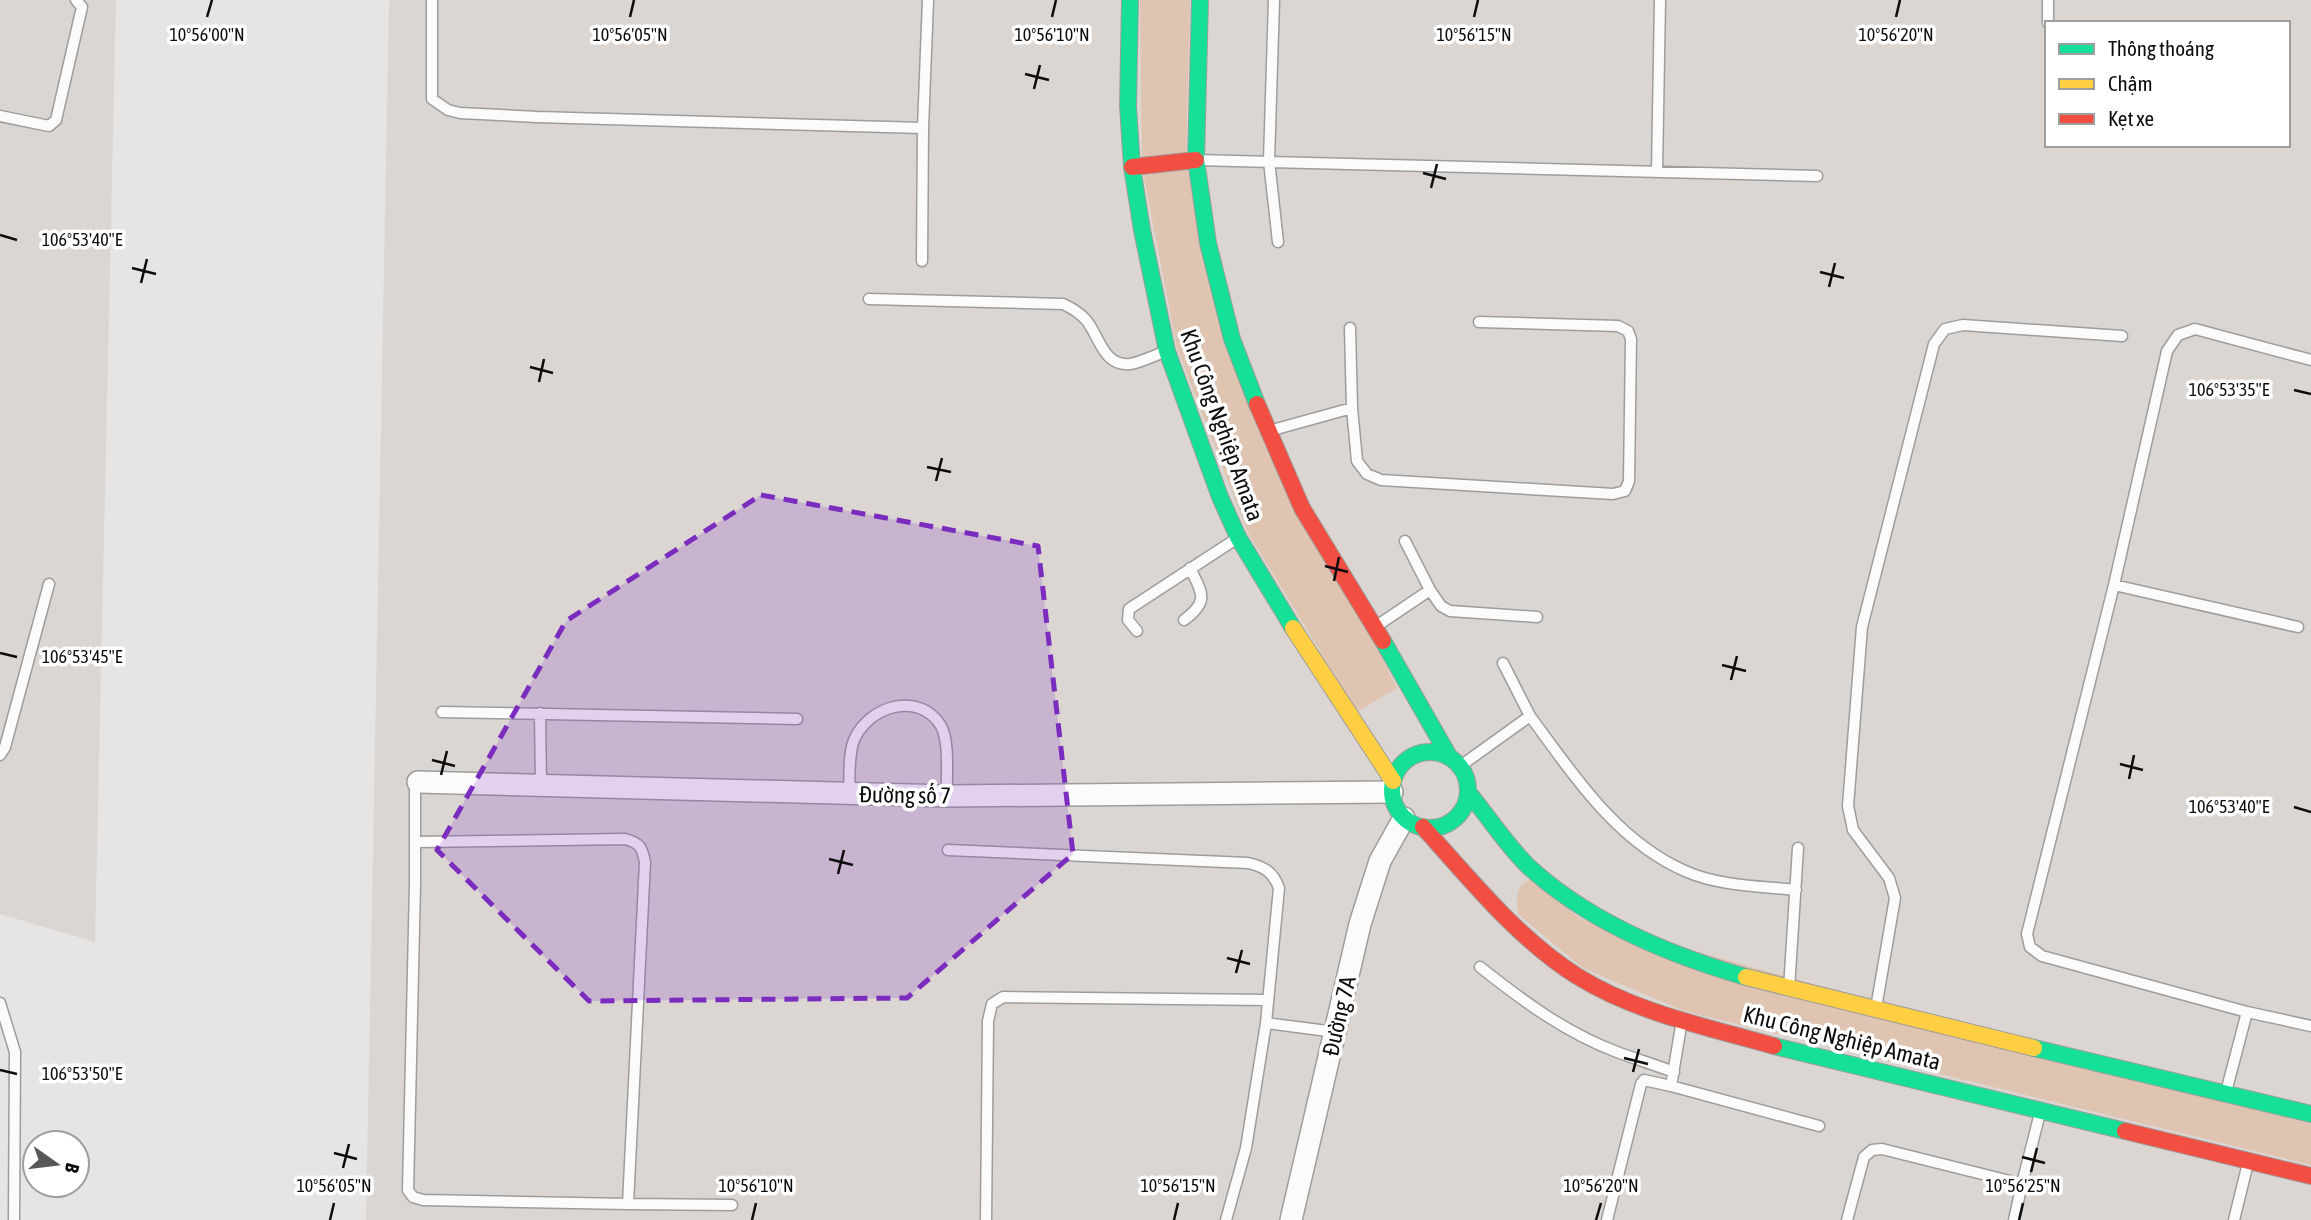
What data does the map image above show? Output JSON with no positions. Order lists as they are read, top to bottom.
{
  "streets": {
    "street": ["Khu Công Nghiệp Amata", "Đường số 7", "Đường 7A"]
  },
  "crossings": [
    ["Khu Công Nghiệp Amata", "Đường số 7"],
    ["Khu Công Nghiệp Amata", "Đường 7A"],
    ["Đường số 7", "Đường 7A"]
  ],
  "legend": ["Thông thoáng", "Chậm", "Kẹt xe"],
  "north": "right",
  "coordinates": [
    "10°56'15\"N",
    "10°56'20\"N",
    "10°56'00\"N",
    "10°56'05\"N",
    "10°56'10\"N",
    "106°53'40\"E",
    "106°53'35\"E",
    "106°53'45\"E",
    "106°53'50\"E",
    "10°56'25\"N"
  ]
}
